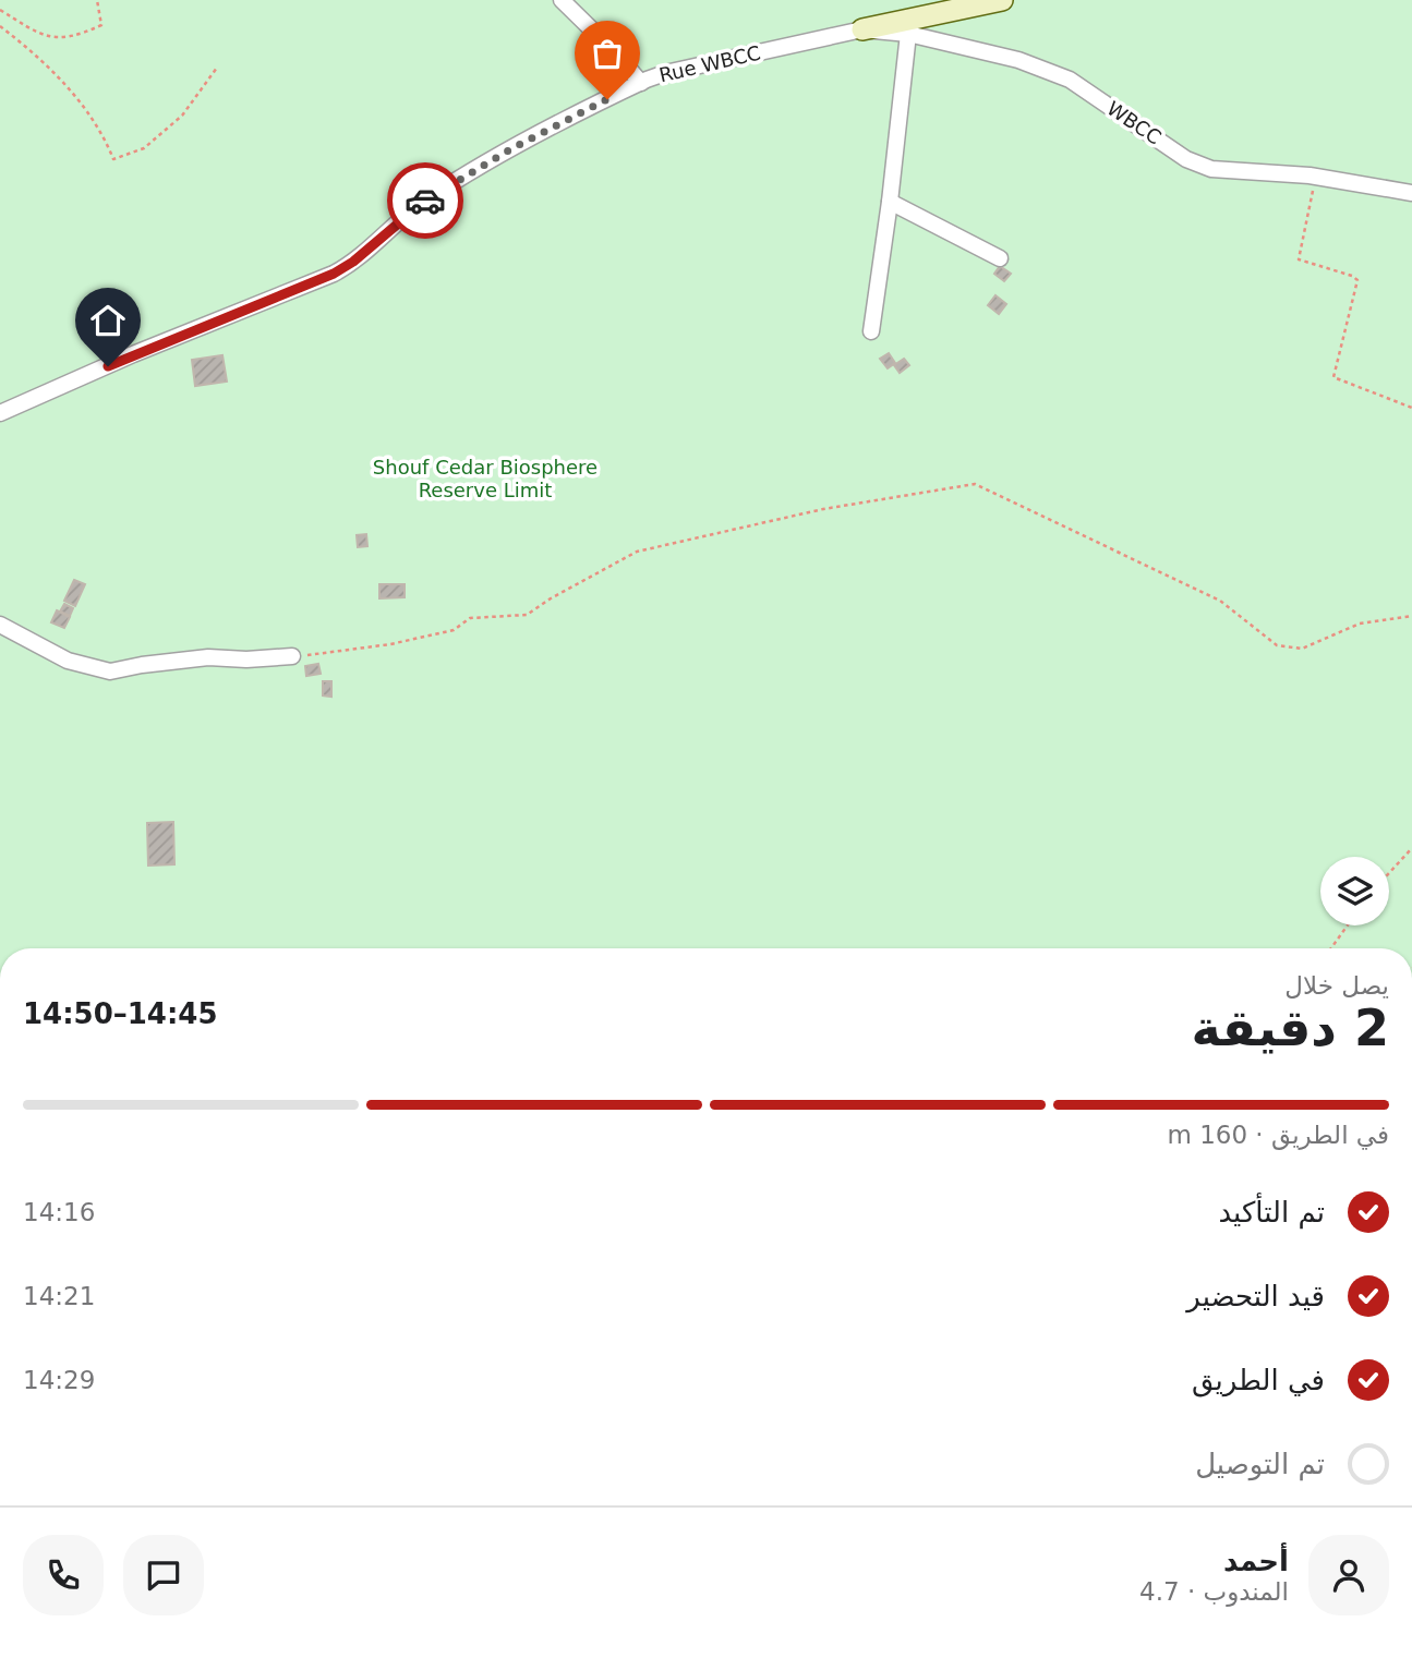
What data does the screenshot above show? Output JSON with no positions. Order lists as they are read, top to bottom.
{
  "streets": {
    "street": ["Rue WBCC", "WBCC"]
  },
  "crossings": [
    ["Rue WBCC", "WBCC"]
  ],
  "parks": ["Shouf Cedar Biosphere Reserve Limit"],
  "page": {
    "heading": ["2 دقيقة", "يصل خلال", "14:45–14:50"],
    "panel": ["أحمد", "المندوب · 4.7"],
    "bar": "في الطريق · 160 m",
    "list": [
      ["تم التأكيد", "14:16"],
      ["قيد التحضير", "14:21"],
      ["في الطريق", "14:29"],
      "تم التوصيل"
    ]
  }
}
